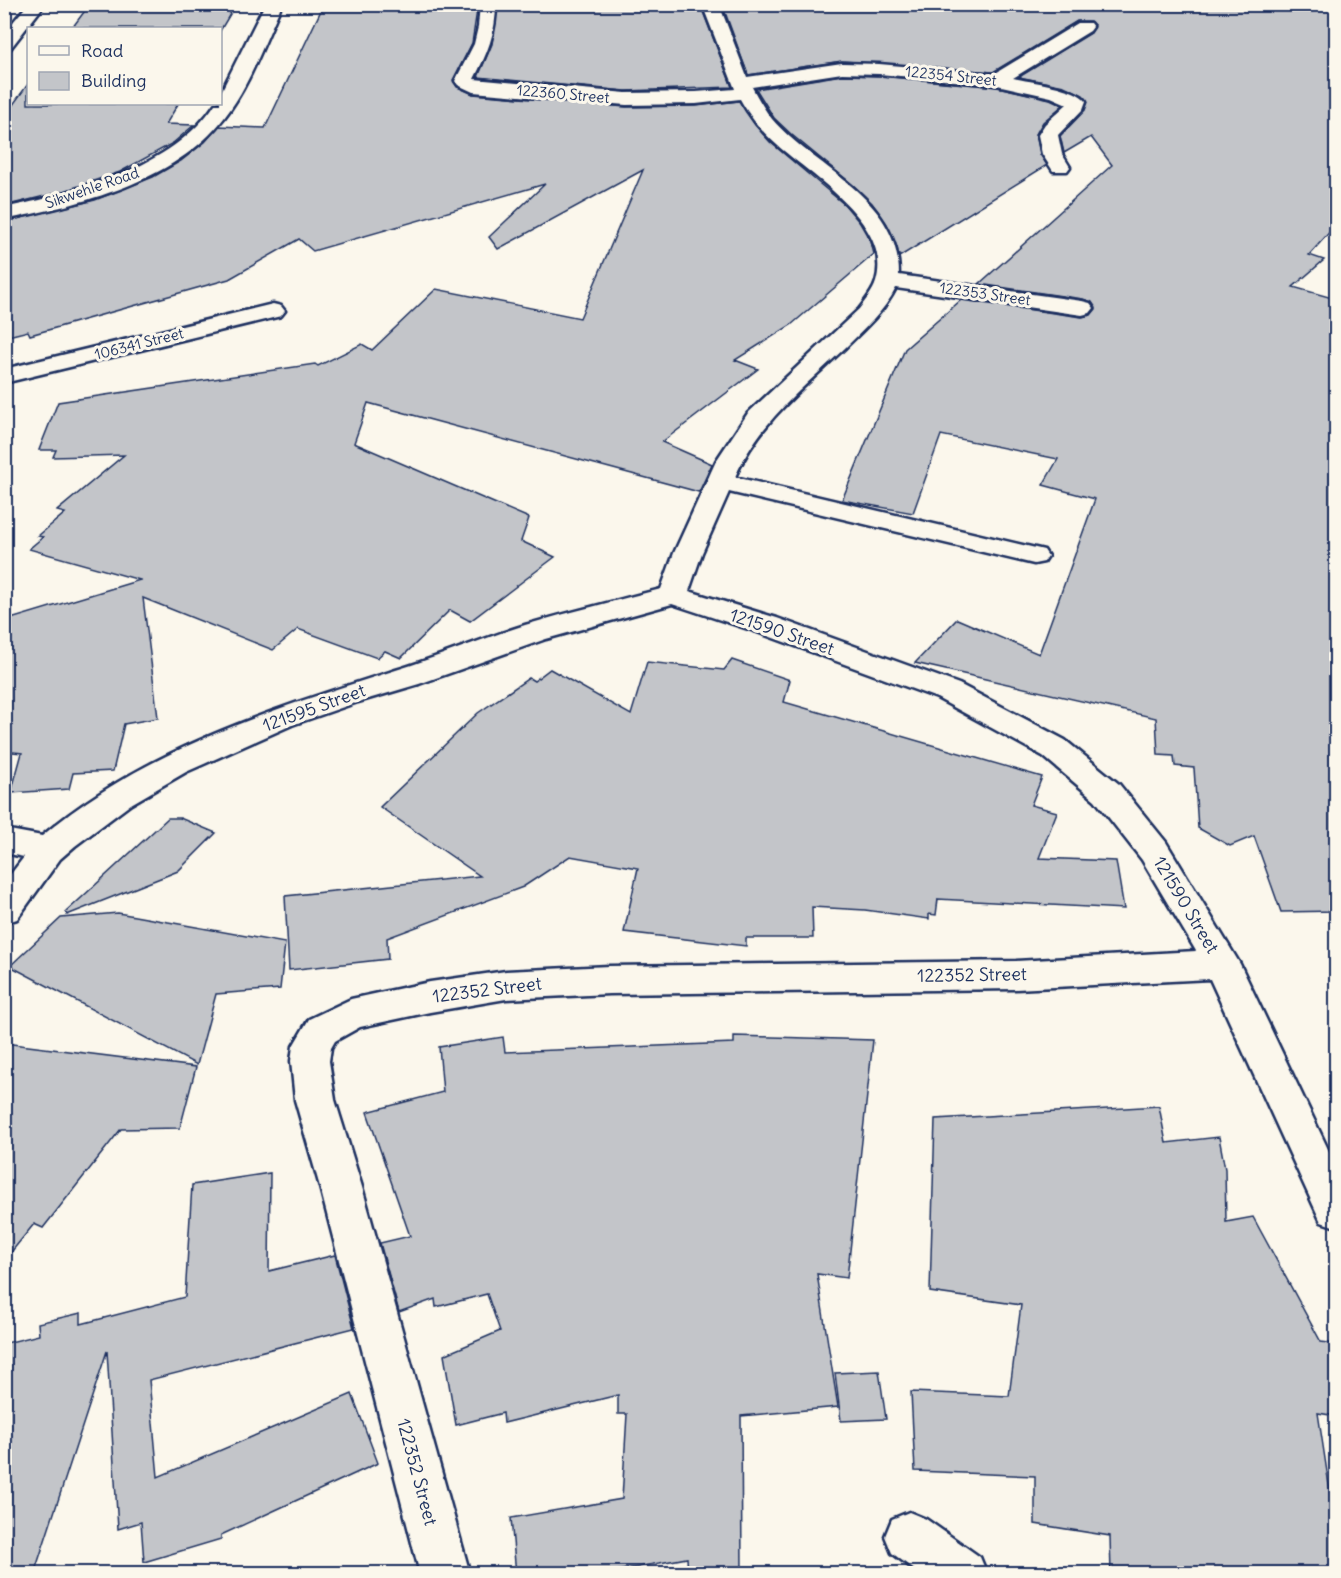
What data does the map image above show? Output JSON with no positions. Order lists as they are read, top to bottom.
{
  "streets": {
    "street": [
      "122354 Street",
      "122360 Street",
      "Sikwehle Road",
      "122353 Street",
      "106341 Street",
      "121590 Street",
      "121595 Street",
      "122352 Street"
    ]
  },
  "crossings": [
    ["122354 Street", "122360 Street"],
    ["121590 Street", "121595 Street"],
    ["121590 Street", "122352 Street"]
  ],
  "legend": ["Road", "Building"]
}
